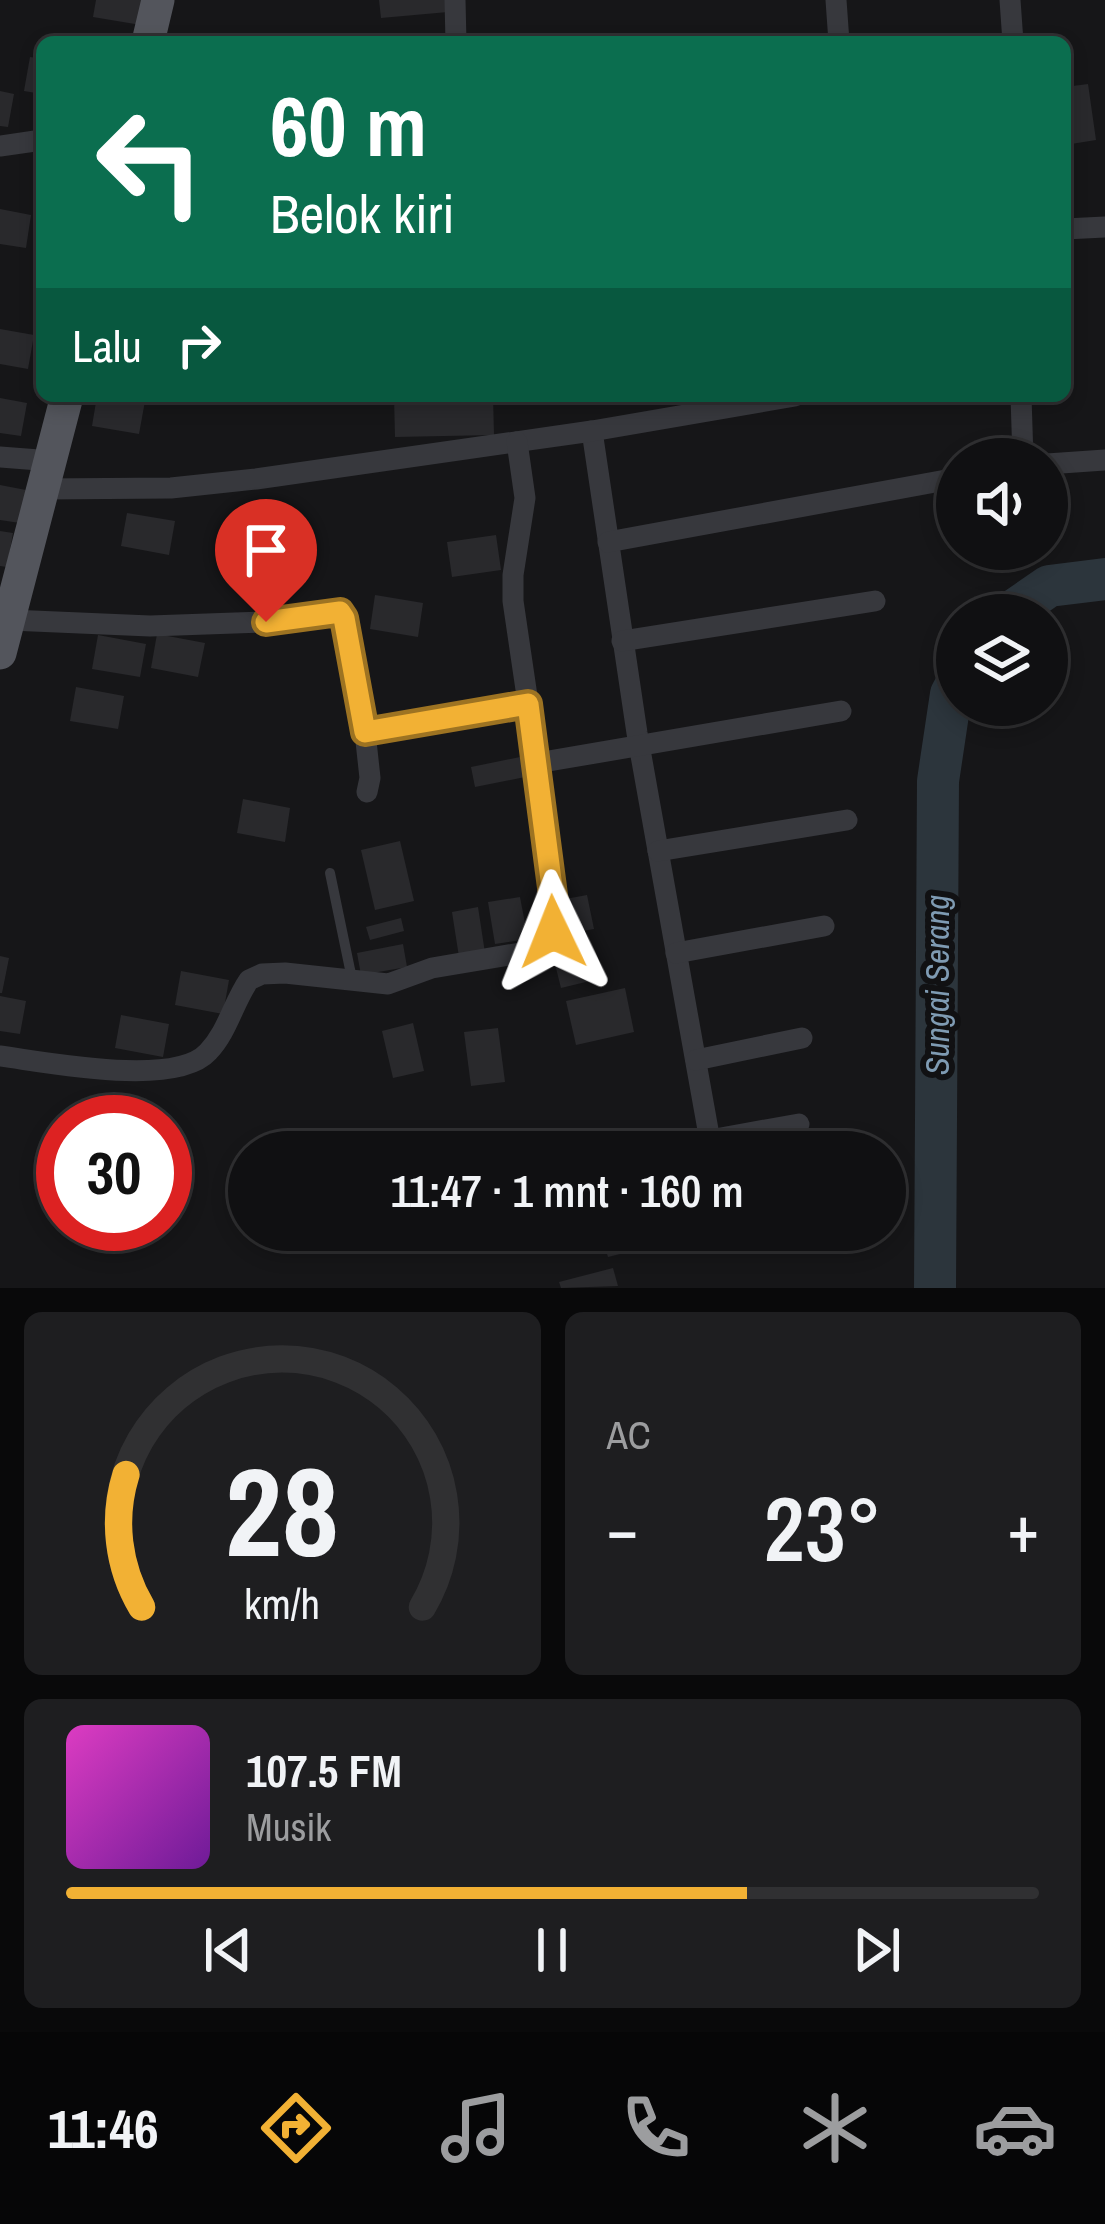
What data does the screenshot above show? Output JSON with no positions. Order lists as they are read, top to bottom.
{
  "water": ["Sungai Serang"],
  "page": {
    "turn": ["60 m", "Belok kiri"],
    "then": "Lalu",
    "limit": "30",
    "trip": "11:47 · 1 mnt · 160 m",
    "tile": "AC",
    "heat": ["−", "23°", "+"],
    "song": ["107.5 FM", "Musik"],
    "tabs": "11:46",
    "gauge": ["28", "km/h"]
  }
}
